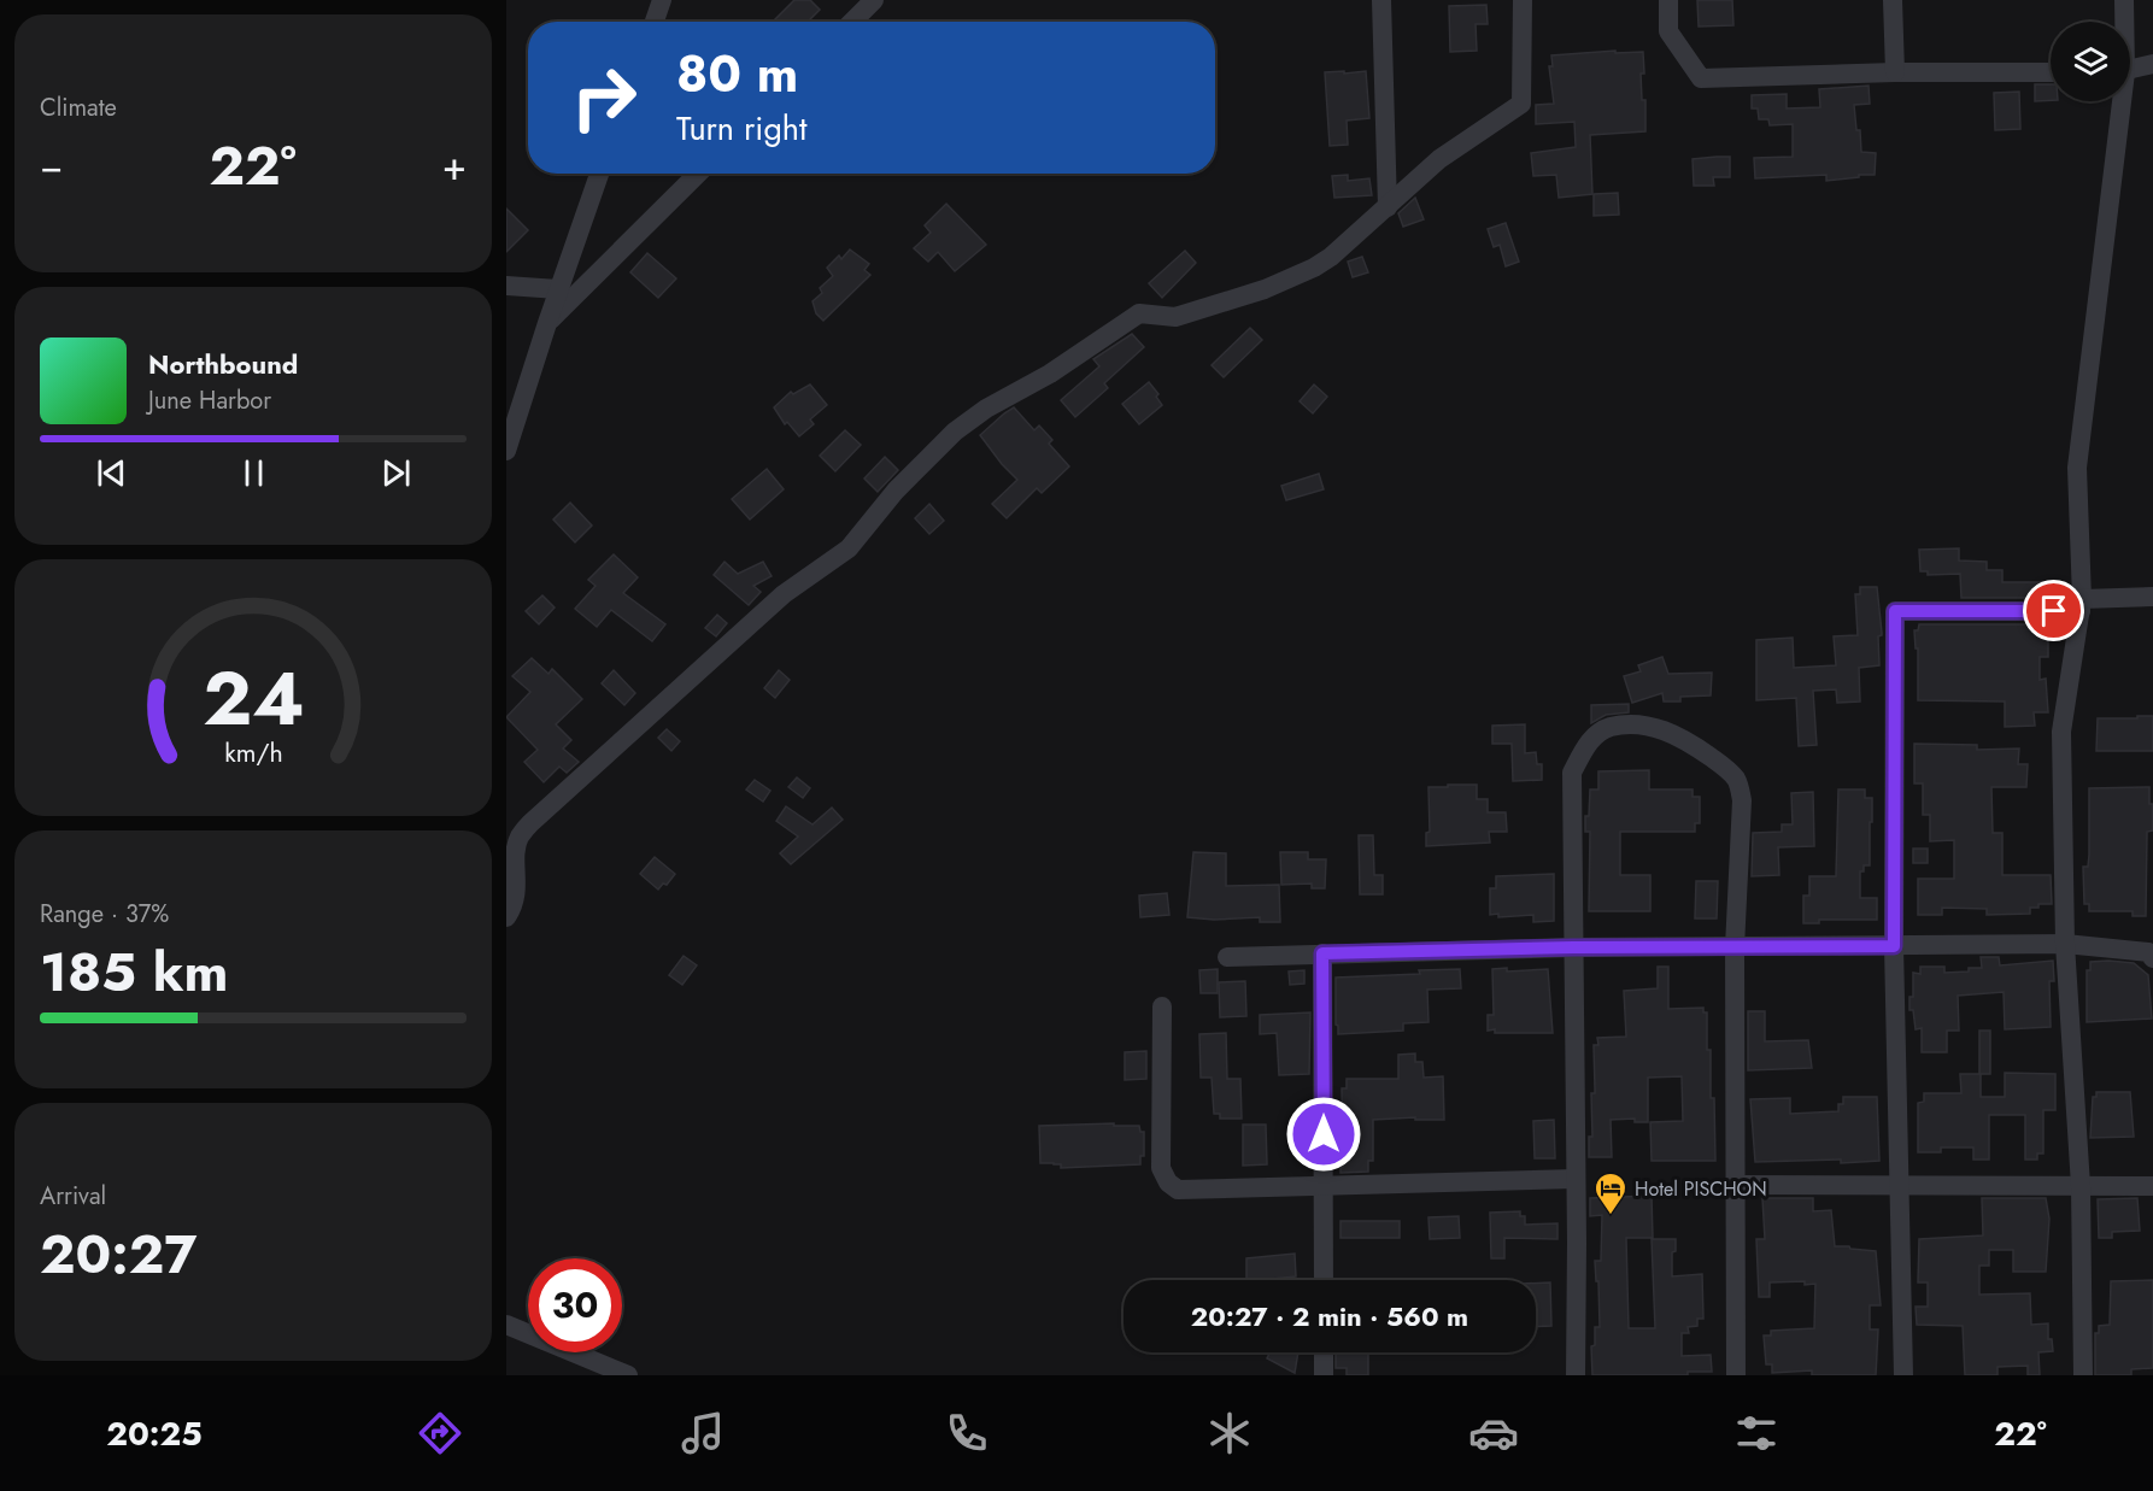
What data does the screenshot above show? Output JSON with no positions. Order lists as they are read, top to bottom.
{
  "places": {
    "hotel": ["Hotel PISCHON"]
  },
  "page": {
    "tile": [
      "Climate",
      ["Range · 37%", "185 km"],
      ["Arrival", "20:27"]
    ],
    "turn": ["80 m", "Turn right"],
    "heat": ["−", "22°", "+"],
    "song": ["Northbound", "June Harbor"],
    "limit": "30",
    "trip": "20:27 · 2 min · 560 m",
    "tabs": ["20:25", "22°"],
    "gauge": ["24", "km/h"]
  }
}
